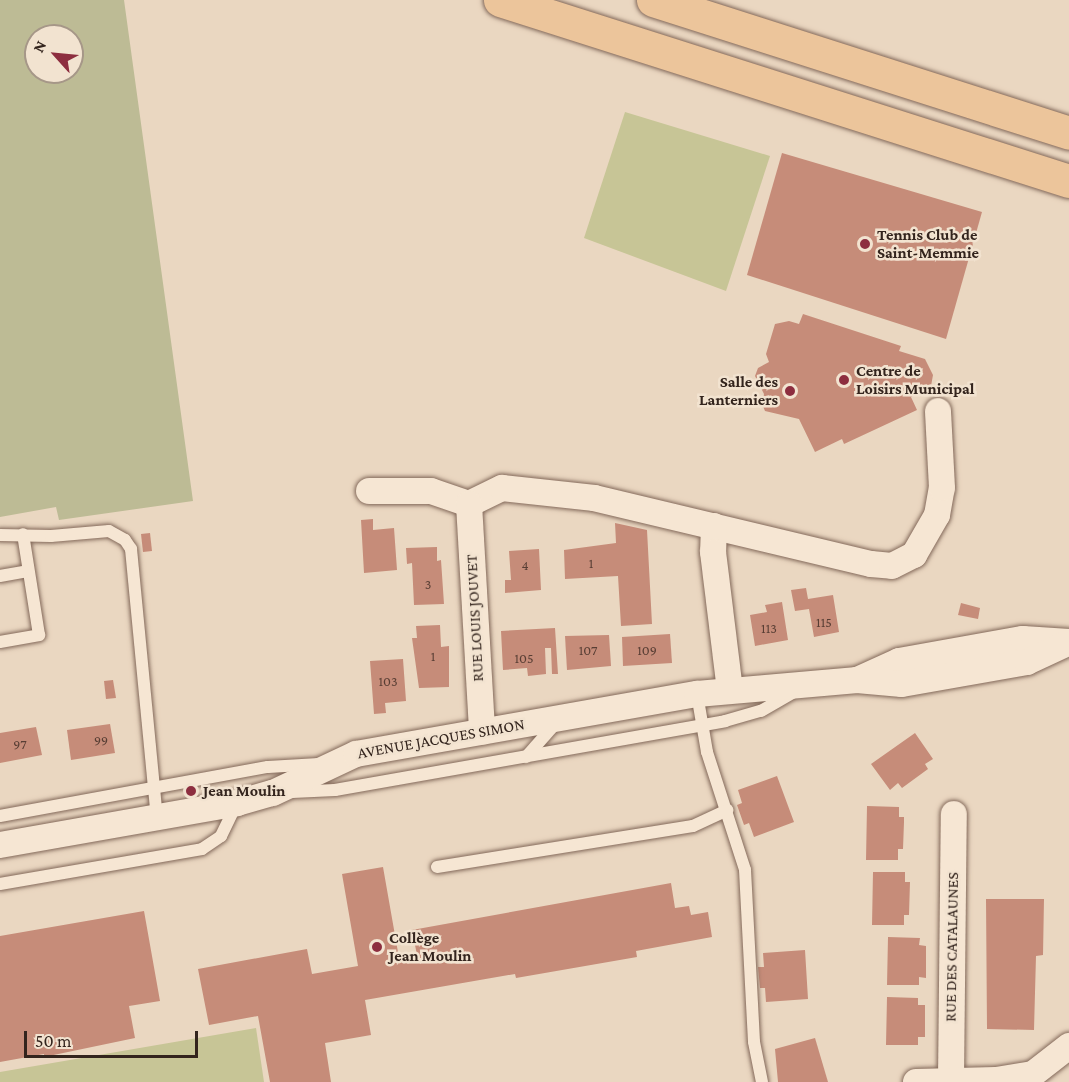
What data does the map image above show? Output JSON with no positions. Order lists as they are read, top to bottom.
{
  "streets": {
    "street": ["RUE LOUIS JOUVET", "AVENUE JACQUES SIMON", "RUE DES CATALAUNES"]
  },
  "crossings": [
    ["RUE LOUIS JOUVET", "AVENUE JACQUES SIMON"]
  ],
  "places": [
    "Tennis Club de Saint-Memmie",
    "Centre de Loisirs Municipal",
    "Salle des Lanterniers",
    "Jean Moulin",
    "Collège Jean Moulin"
  ],
  "house_numbers": [
    "1",
    "4",
    "3",
    "115",
    "113",
    "107",
    "109",
    "1",
    "105",
    "103",
    "99",
    "97"
  ],
  "scale_bar": "50 m",
  "north": "top left"
}
